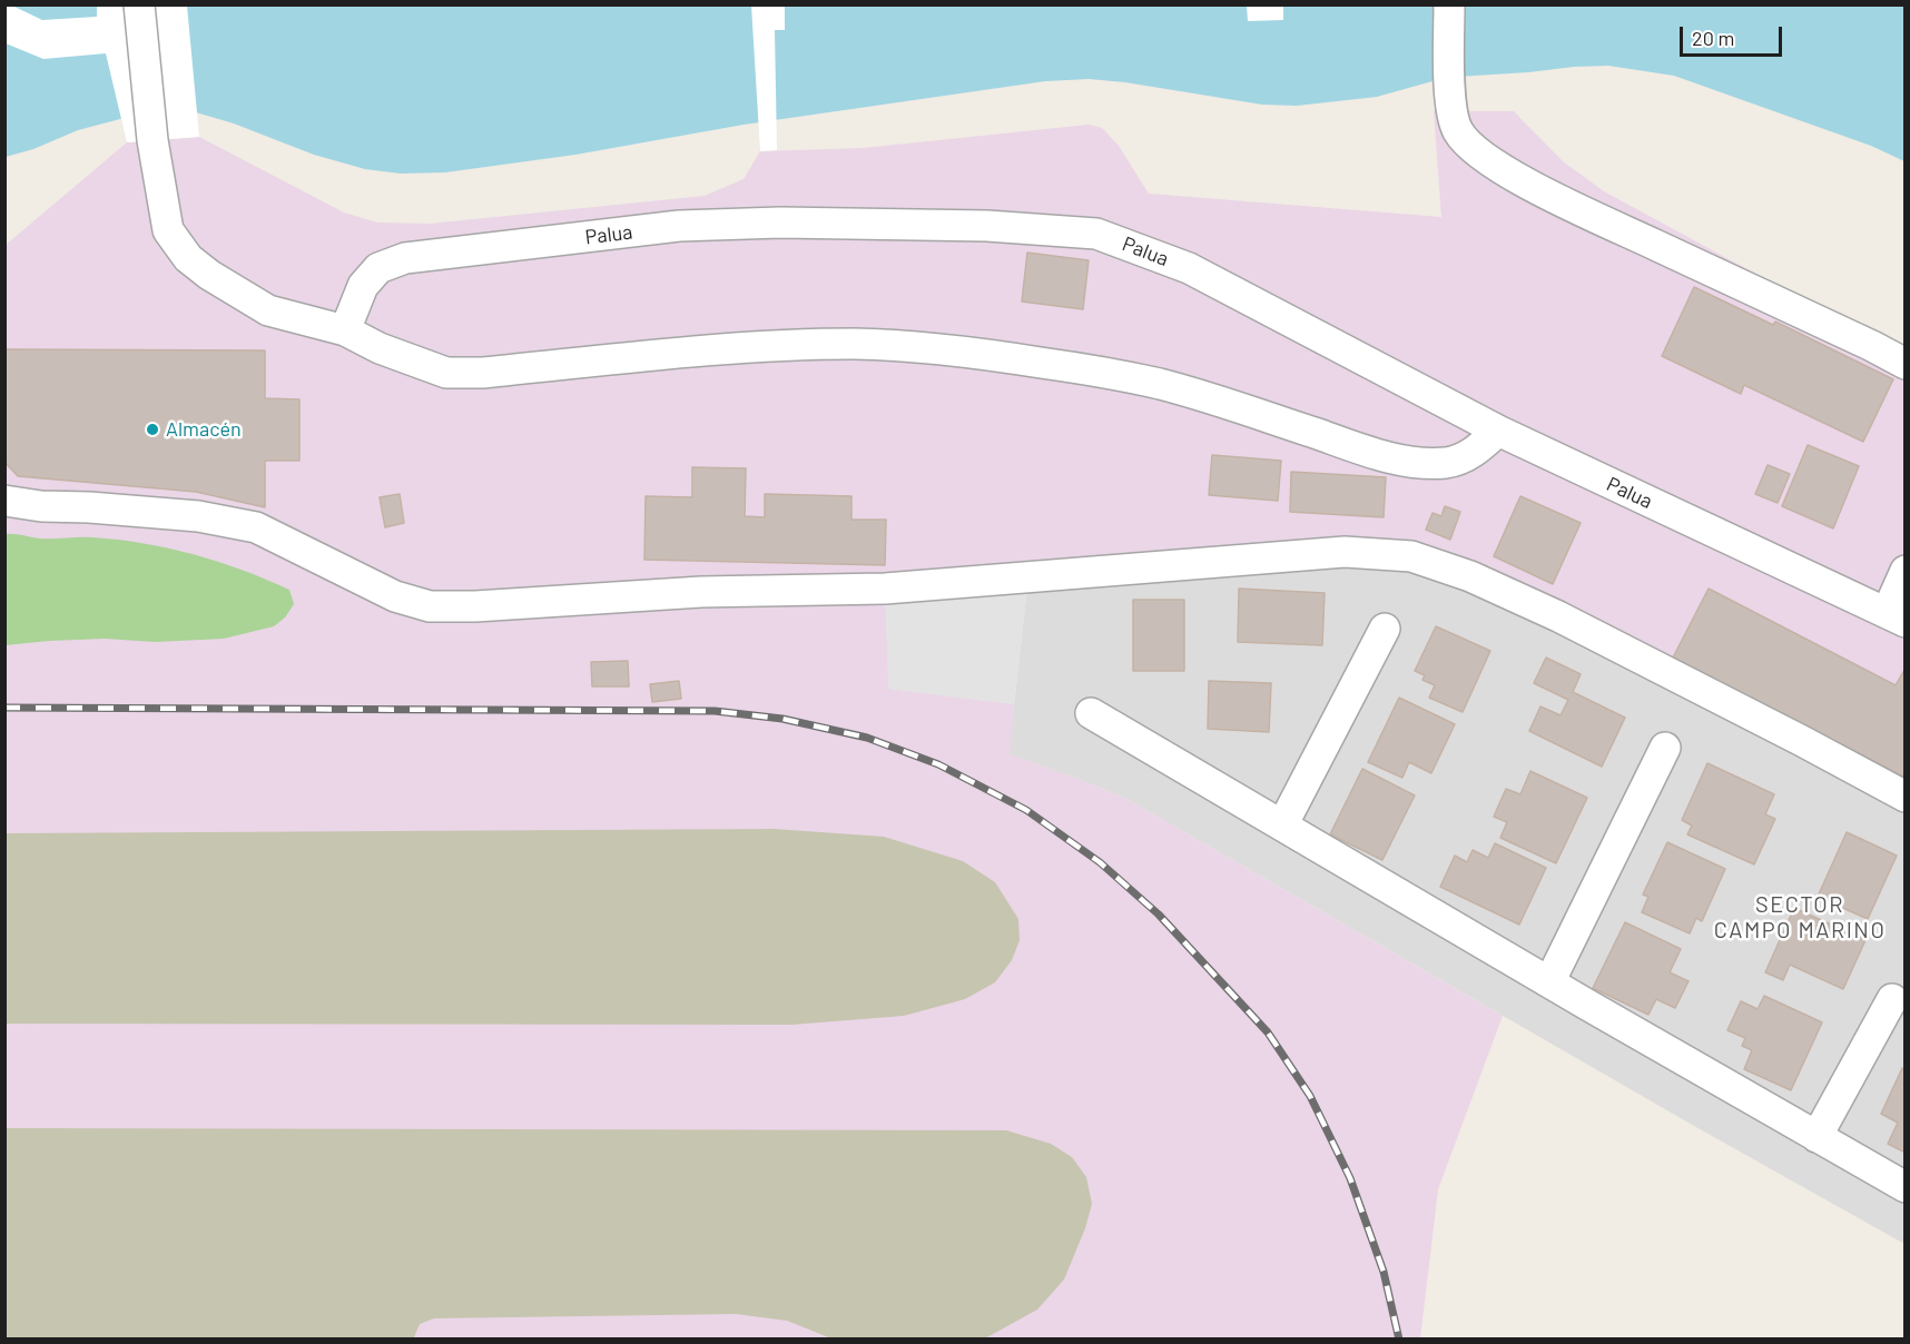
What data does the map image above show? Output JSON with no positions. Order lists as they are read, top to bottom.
{
  "streets": {
    "street": ["Palua"]
  },
  "districts": ["SECTOR CAMPO MARINO"],
  "places": ["Almacén"],
  "scale_bar": "20 m"
}
